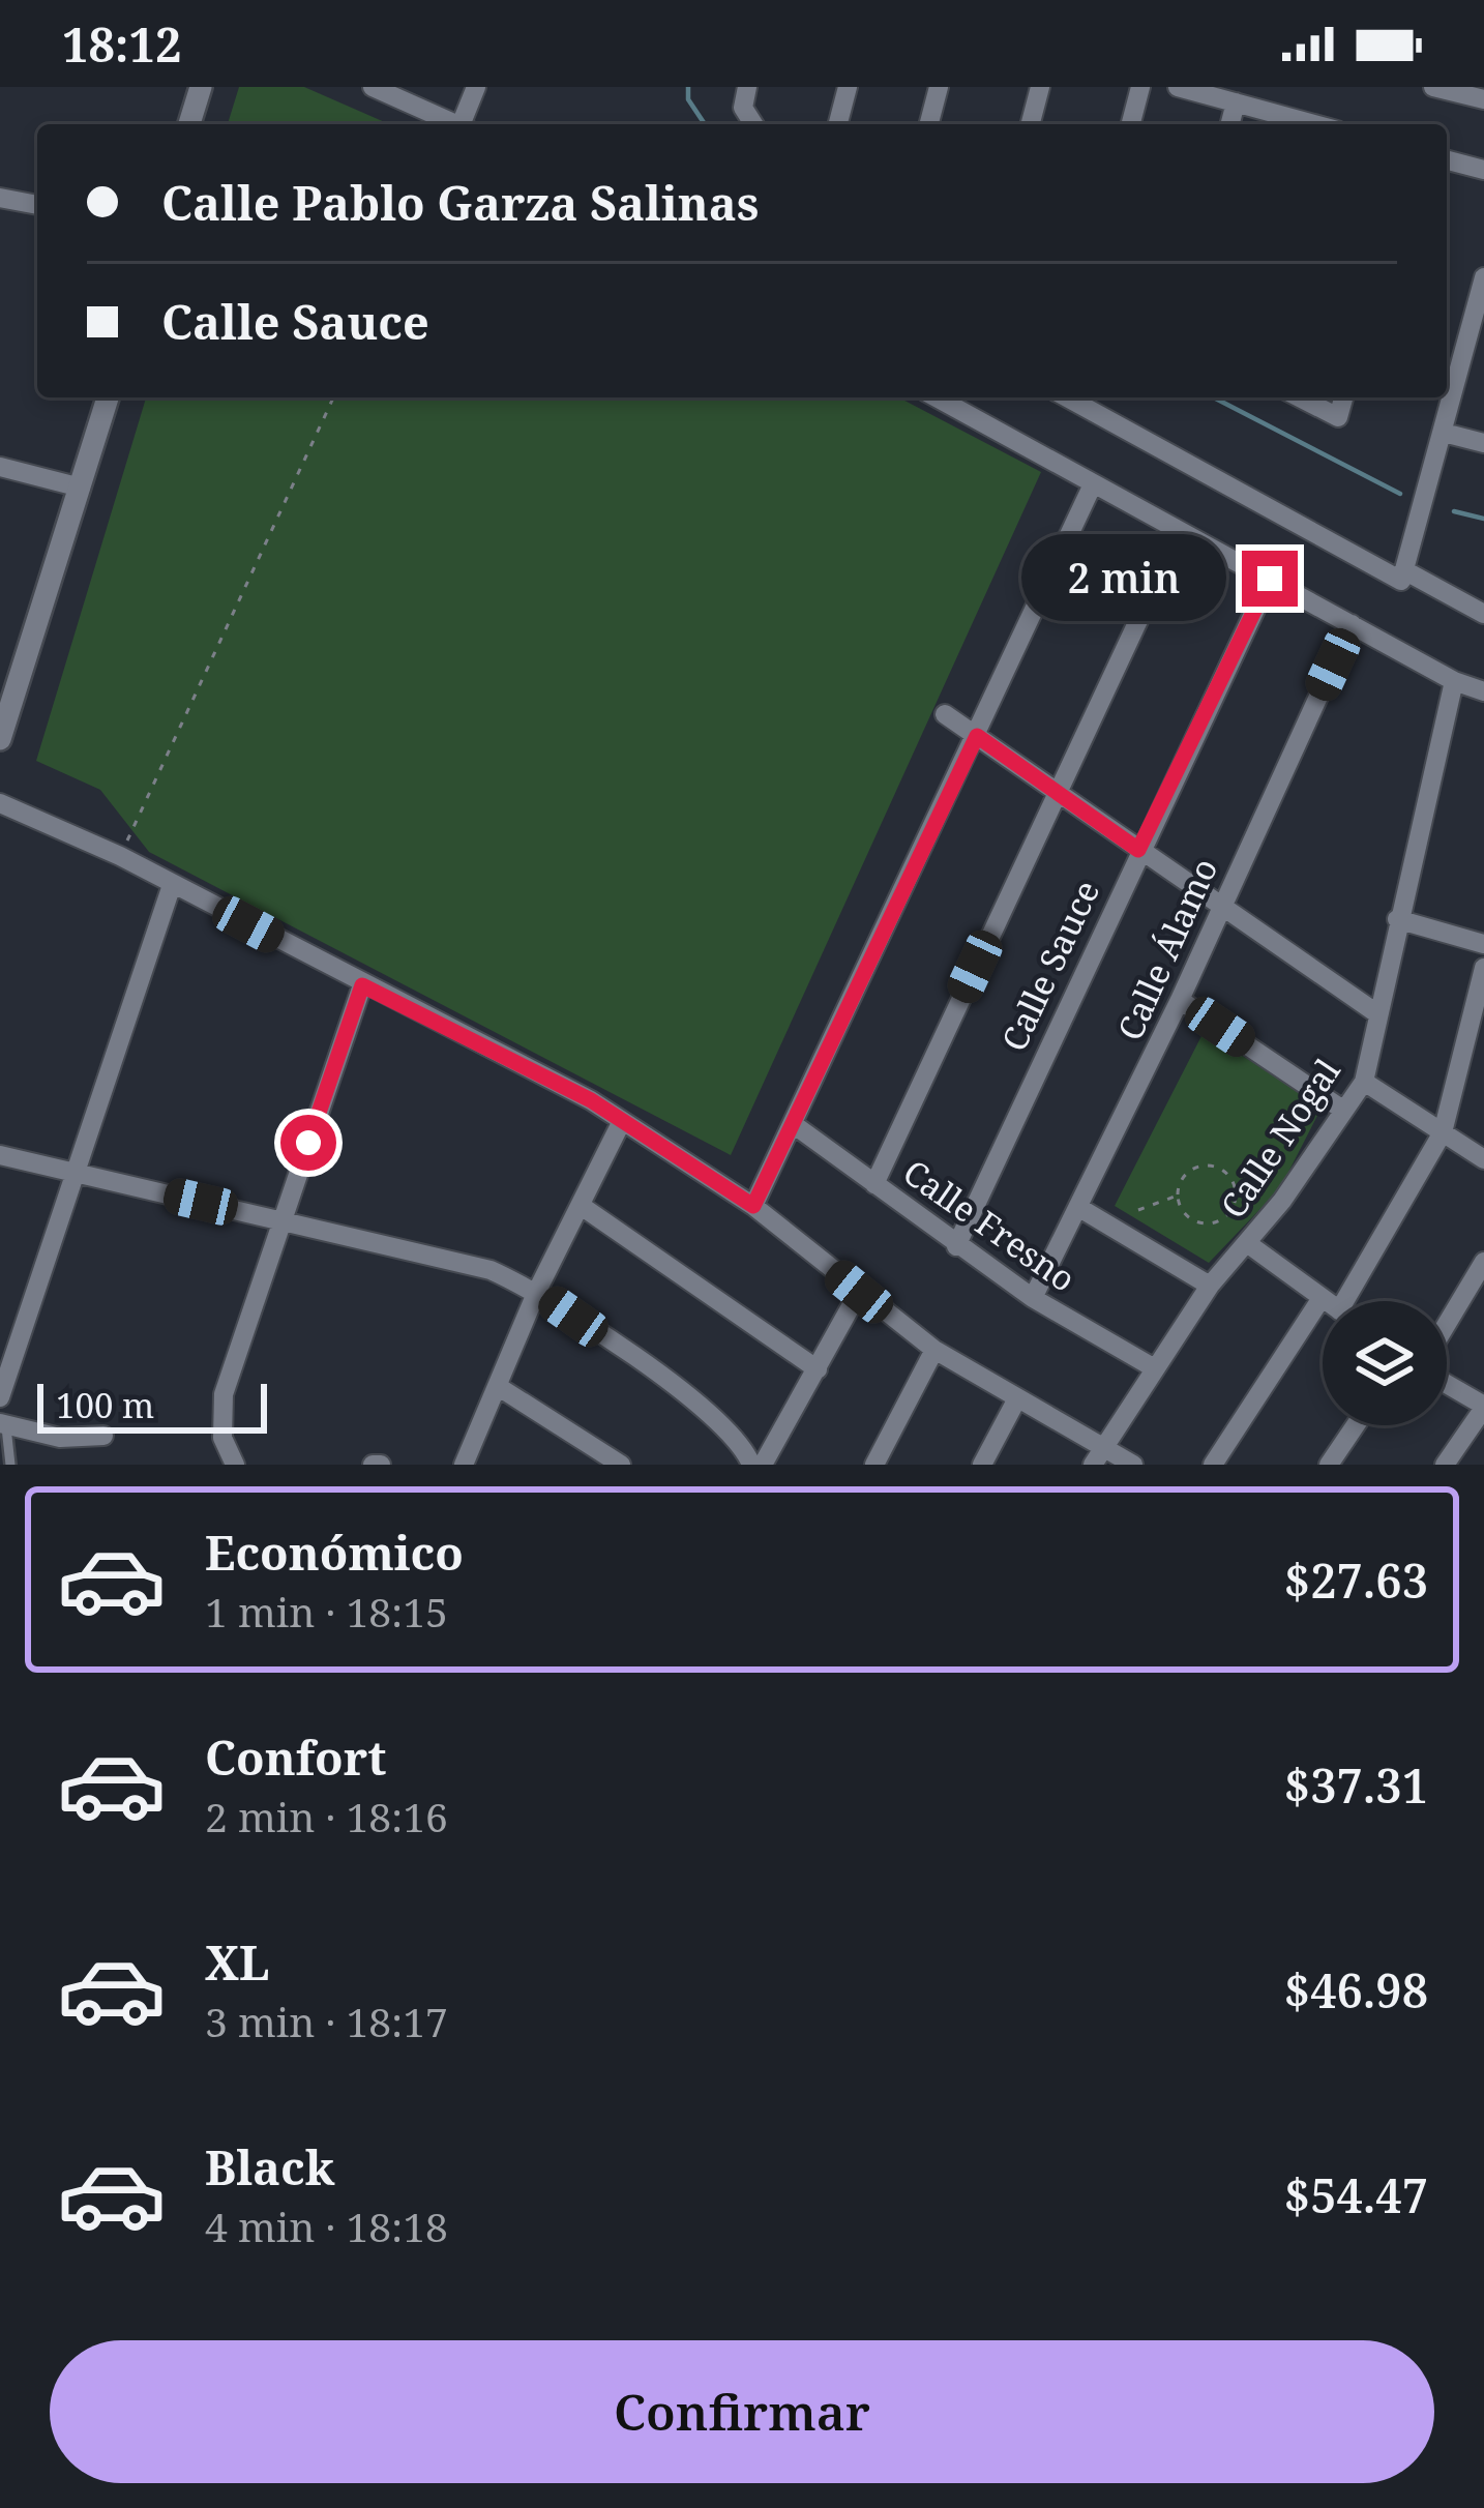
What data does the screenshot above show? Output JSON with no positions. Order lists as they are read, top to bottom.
{
  "streets": {
    "street": [
      "Calle Álamo",
      "Calle Sauce",
      "Calle Nogal",
      "Calle Fresno"
    ]
  },
  "crossings": [
    ["Calle Álamo", "Calle Fresno"],
    ["Calle Sauce", "Calle Fresno"],
    ["Calle Nogal", "Calle Fresno"]
  ],
  "scale_bar": "100 m",
  "page": {
    "status": "18:12",
    "banner": ["Calle Pablo Garza Salinas", "Calle Sauce"],
    "bubble": "2 min",
    "scale": "100 m",
    "list": [
      {
        "name": "Económico",
        "note": "1 min · 18:15",
        "value": "$27.63"
      },
      {
        "name": "Confort",
        "note": "2 min · 18:16",
        "value": "$37.31"
      },
      {
        "name": "XL",
        "note": "3 min · 18:17",
        "value": "$46.98"
      },
      {
        "name": "Black",
        "note": "4 min · 18:18",
        "value": "$54.47"
      }
    ],
    "buttons": "Confirmar"
  }
}
